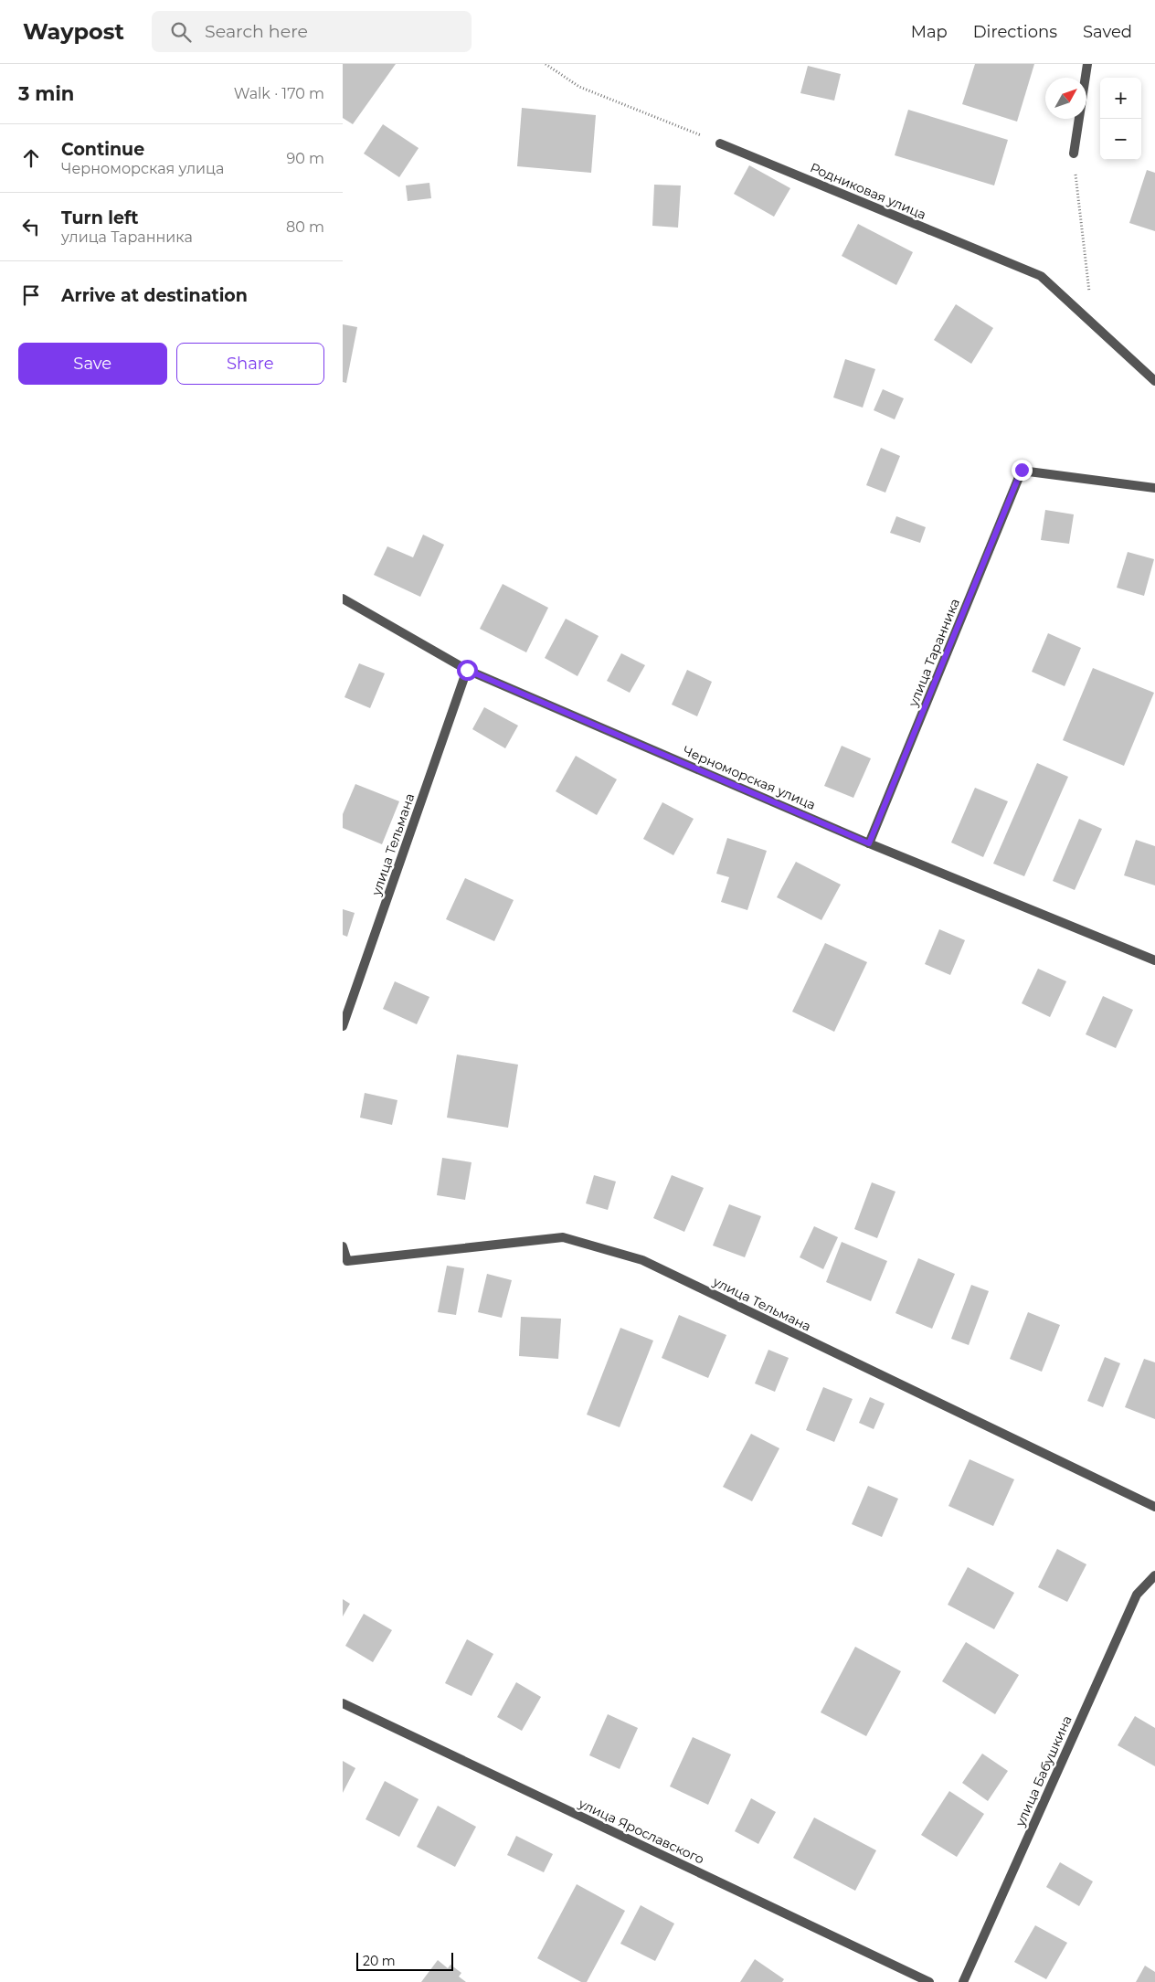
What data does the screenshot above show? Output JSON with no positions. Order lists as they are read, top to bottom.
{
  "streets": {
    "street": [
      "Родниковая улица",
      "улица Таранника",
      "Черноморская улица",
      "улица Тельмана",
      "улица Бабушкина",
      "улица Ярославского"
    ]
  },
  "crossings": [
    ["улица Таранника", "Черноморская улица"],
    ["Черноморская улица", "улица Тельмана"]
  ],
  "scale_bar": "20 m",
  "north": "top right",
  "page": {
    "header": "Waypost",
    "search": "Search here",
    "nav": ["Map", "Directions", "Saved"],
    "heading": ["3 min", "Walk · 170 m"],
    "map_buttons": ["+", "−"],
    "list": [
      ["Continue", "Черноморская улица", "90 m"],
      ["Turn left", "улица Таранника", "80 m"],
      "Arrive at destination"
    ],
    "buttons": ["Save", "Share"],
    "scale": "20 m"
  }
}
